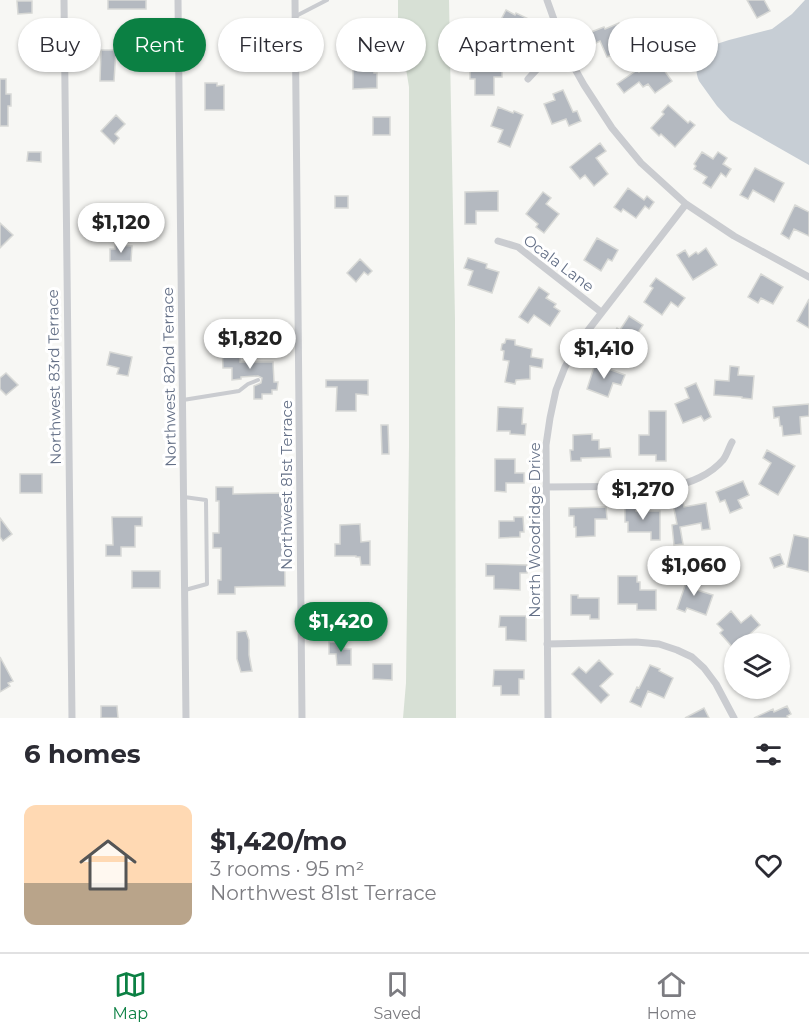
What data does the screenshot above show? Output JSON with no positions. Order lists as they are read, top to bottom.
{
  "streets": {
    "street": [
      "Ocala Lane",
      "Northwest 83rd Terrace",
      "Northwest 82nd Terrace",
      "Northwest 81st Terrace",
      "North Woodridge Drive"
    ]
  },
  "crossings": [
    ["Ocala Lane", "North Woodridge Drive"]
  ],
  "page": {
    "chip": [
      "Buy",
      "Rent",
      "Filters",
      "New",
      "Apartment",
      "House"
    ],
    "price": [
      "$1,120",
      "$1,820",
      "$1,410",
      "$1,270",
      "$1,060",
      "$1,420"
    ],
    "heading": "6 homes",
    "list": [
      {
        "name": "$1,420/mo",
        "note": "3 rooms · 95 m² · Northwest 81st Terrace"
      }
    ],
    "tabs": ["Map", "Saved", "Home"]
  }
}
